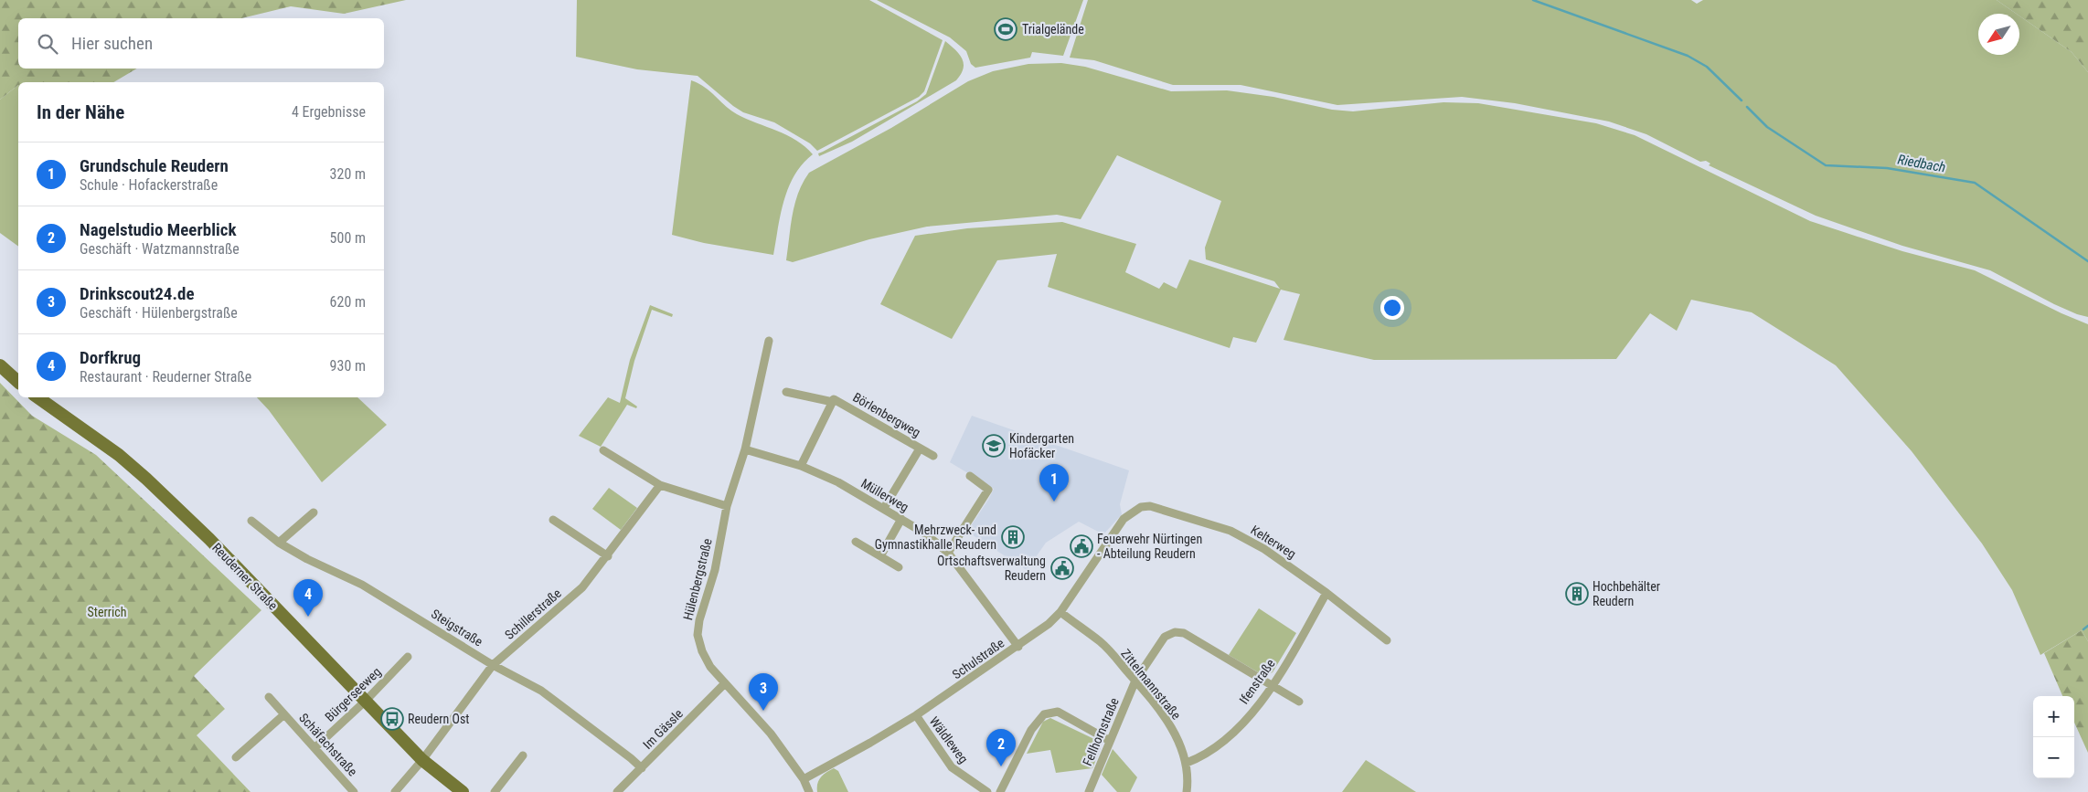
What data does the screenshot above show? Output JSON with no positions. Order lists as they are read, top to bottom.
{
  "streets": {
    "main road": ["Reuderner Straße"],
    "street": [
      "Börlenbergweg",
      "Müllerweg",
      "Kelterweg",
      "Hülenbergstraße",
      "Schillerstraße",
      "Steigstraße",
      "Schulstraße",
      "Ifenstraße",
      "Zittelmannstraße",
      "Bürgerseeweg",
      "Im Gässle",
      "Fellhornstraße",
      "Wäldleweg",
      "Schäfachstraße"
    ]
  },
  "crossings": [
    ["Börlenbergweg", "Müllerweg"],
    ["Müllerweg", "Hülenbergstraße"],
    ["Müllerweg", "Schulstraße"],
    ["Kelterweg", "Schulstraße"],
    ["Kelterweg", "Ifenstraße"],
    ["Reuderner Straße", "Schillerstraße"],
    ["Reuderner Straße", "Bürgerseeweg"],
    ["Hülenbergstraße", "Schulstraße"],
    ["Hülenbergstraße", "Im Gässle"],
    ["Schillerstraße", "Steigstraße"],
    ["Steigstraße", "Im Gässle"],
    ["Schulstraße", "Zittelmannstraße"],
    ["Schulstraße", "Wäldleweg"],
    ["Ifenstraße", "Zittelmannstraße"],
    ["Ifenstraße", "Fellhornstraße"],
    ["Zittelmannstraße", "Fellhornstraße"],
    ["Bürgerseeweg", "Schäfachstraße"]
  ],
  "water": ["Riedbach"],
  "parks": ["Sterrich"],
  "places": {
    "sports": ["Trialgelände"],
    "school or university": ["Kindergarten Hofäcker"],
    "building": ["Mehrzweck- und Gymnastikhalle Reudern", "Hochbehälter Reudern"],
    "public building": ["Feuerwehr Nürtingen - Abteilung Reudern", "Ortschaftsverwaltung Reudern"],
    "bus stop": ["Reudern Ost"]
  },
  "north": "bottom left",
  "page": {
    "search": "Hier suchen",
    "heading": ["In der Nähe", "4 Ergebnisse"],
    "list": [
      {
        "mark": "1",
        "name": "Grundschule Reudern",
        "note": "Schule · Hofackerstraße",
        "value": "320 m"
      },
      {
        "mark": "2",
        "name": "Nagelstudio Meerblick",
        "note": "Geschäft · Watzmannstraße",
        "value": "500 m"
      },
      {
        "mark": "3",
        "name": "Drinkscout24.de",
        "note": "Geschäft · Hülenbergstraße",
        "value": "620 m"
      },
      {
        "mark": "4",
        "name": "Dorfkrug",
        "note": "Restaurant · Reuderner Straße",
        "value": "930 m"
      }
    ],
    "pins": [
      "1",
      "4",
      "3",
      "2"
    ],
    "map_buttons": ["+", "−"]
  }
}
